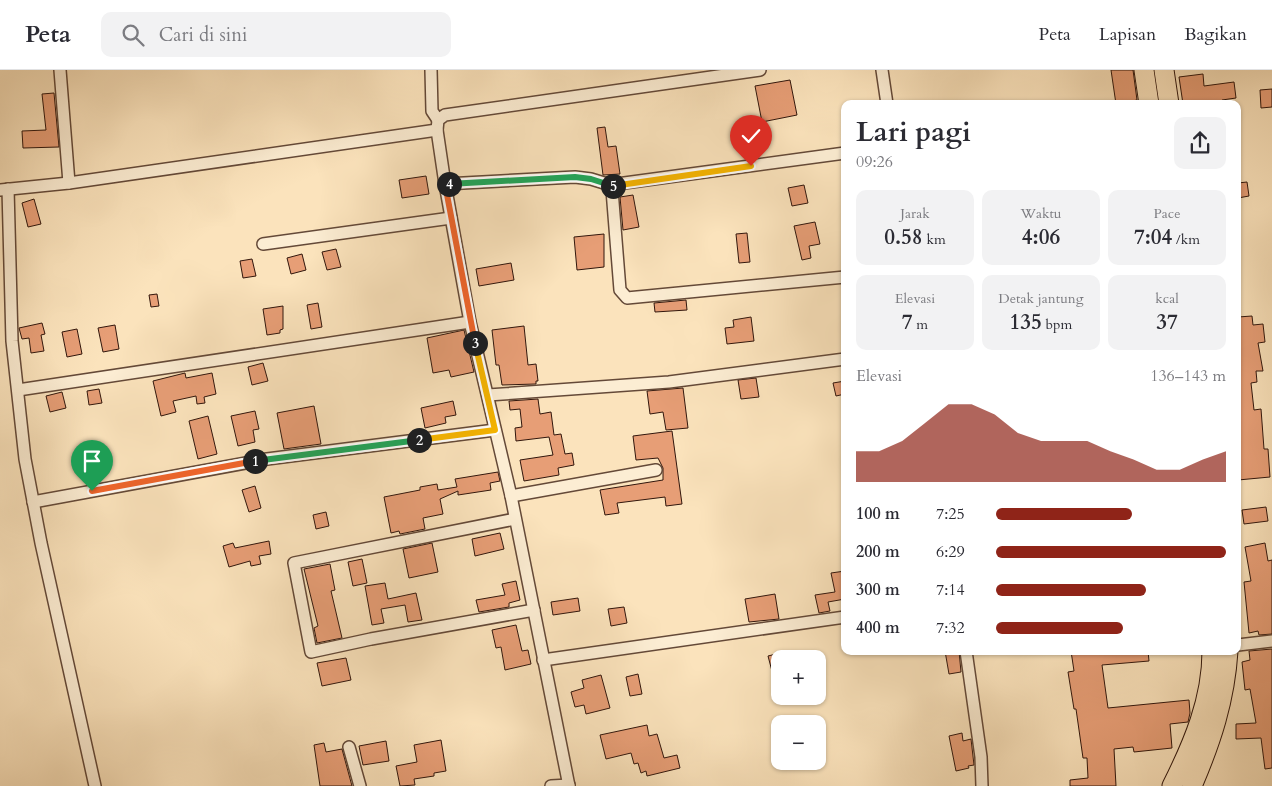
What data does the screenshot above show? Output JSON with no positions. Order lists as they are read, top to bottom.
{
  "page": {
    "header": "Peta",
    "search": "Cari di sini",
    "nav": ["Peta", "Lapisan", "Bagikan"],
    "heading": ["Lari pagi", "09:26"],
    "pins": [
      "4",
      "5",
      "3",
      "2",
      "1"
    ],
    "stats": [
      ["Jarak", "0.58 km"],
      ["Waktu", "4:06"],
      ["Pace", "7:04 /km"],
      ["Elevasi", "7 m"],
      ["Detak jantung", "135 bpm"],
      ["kcal", "37"]
    ],
    "chart": ["Elevasi", "136–143 m"],
    "list": [
      {
        "name": "100 m",
        "note": "7:25"
      },
      {
        "name": "200 m",
        "note": "6:29"
      },
      {
        "name": "300 m",
        "note": "7:14"
      },
      {
        "name": "400 m",
        "note": "7:32"
      }
    ],
    "map_buttons": ["+", "−"]
  }
}
